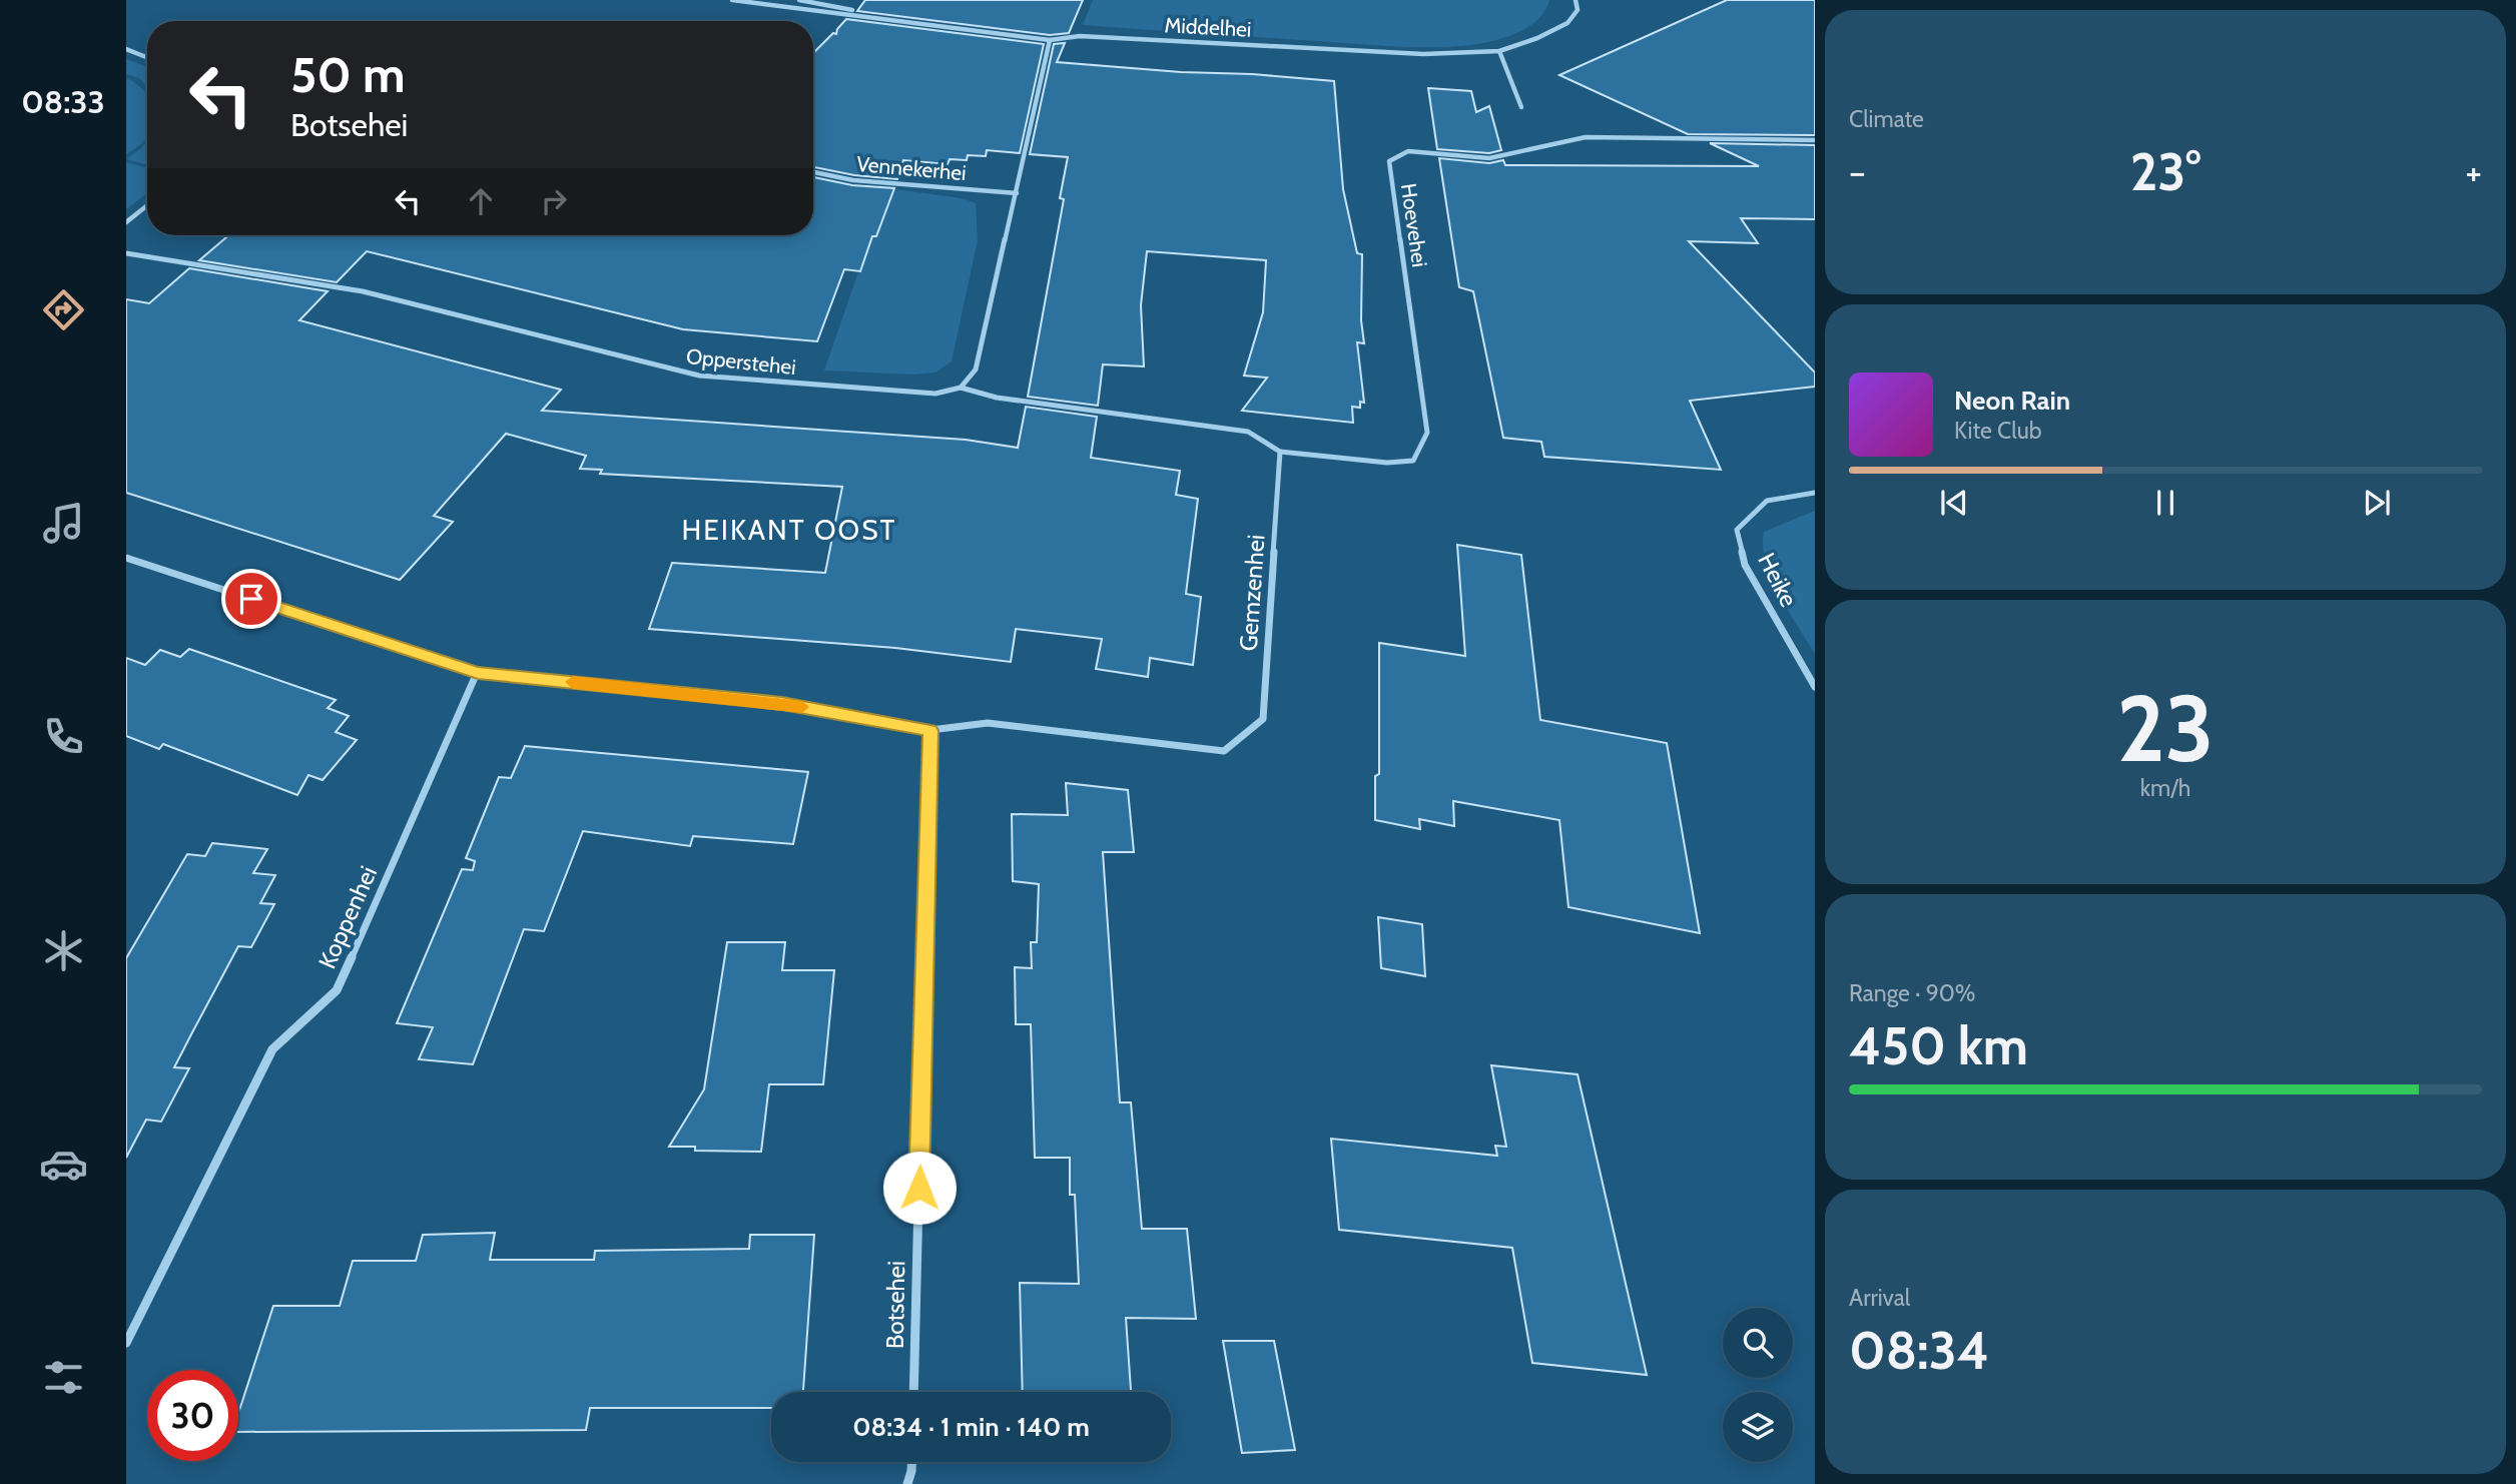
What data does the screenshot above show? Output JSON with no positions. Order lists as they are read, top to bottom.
{
  "streets": {
    "street": [
      "Middelhei",
      "Vennekerhei",
      "Hoevehei",
      "Opperstehei",
      "Heike",
      "Gemzenhei",
      "Koppenhei",
      "Botsehei"
    ]
  },
  "crossings": [
    ["Hoevehei", "Gemzenhei"],
    ["Gemzenhei", "Botsehei"]
  ],
  "districts": ["HEIKANT OOST"],
  "page": {
    "tabs": "08:33",
    "tile": [
      "Climate",
      ["23", "km/h"],
      ["Range · 90%", "450 km"],
      ["Arrival", "08:34"]
    ],
    "turn": ["50 m", "Botsehei"],
    "heat": ["−", "23°", "+"],
    "song": ["Neon Rain", "Kite Club"],
    "limit": "30",
    "trip": "08:34 · 1 min · 140 m"
  }
}
